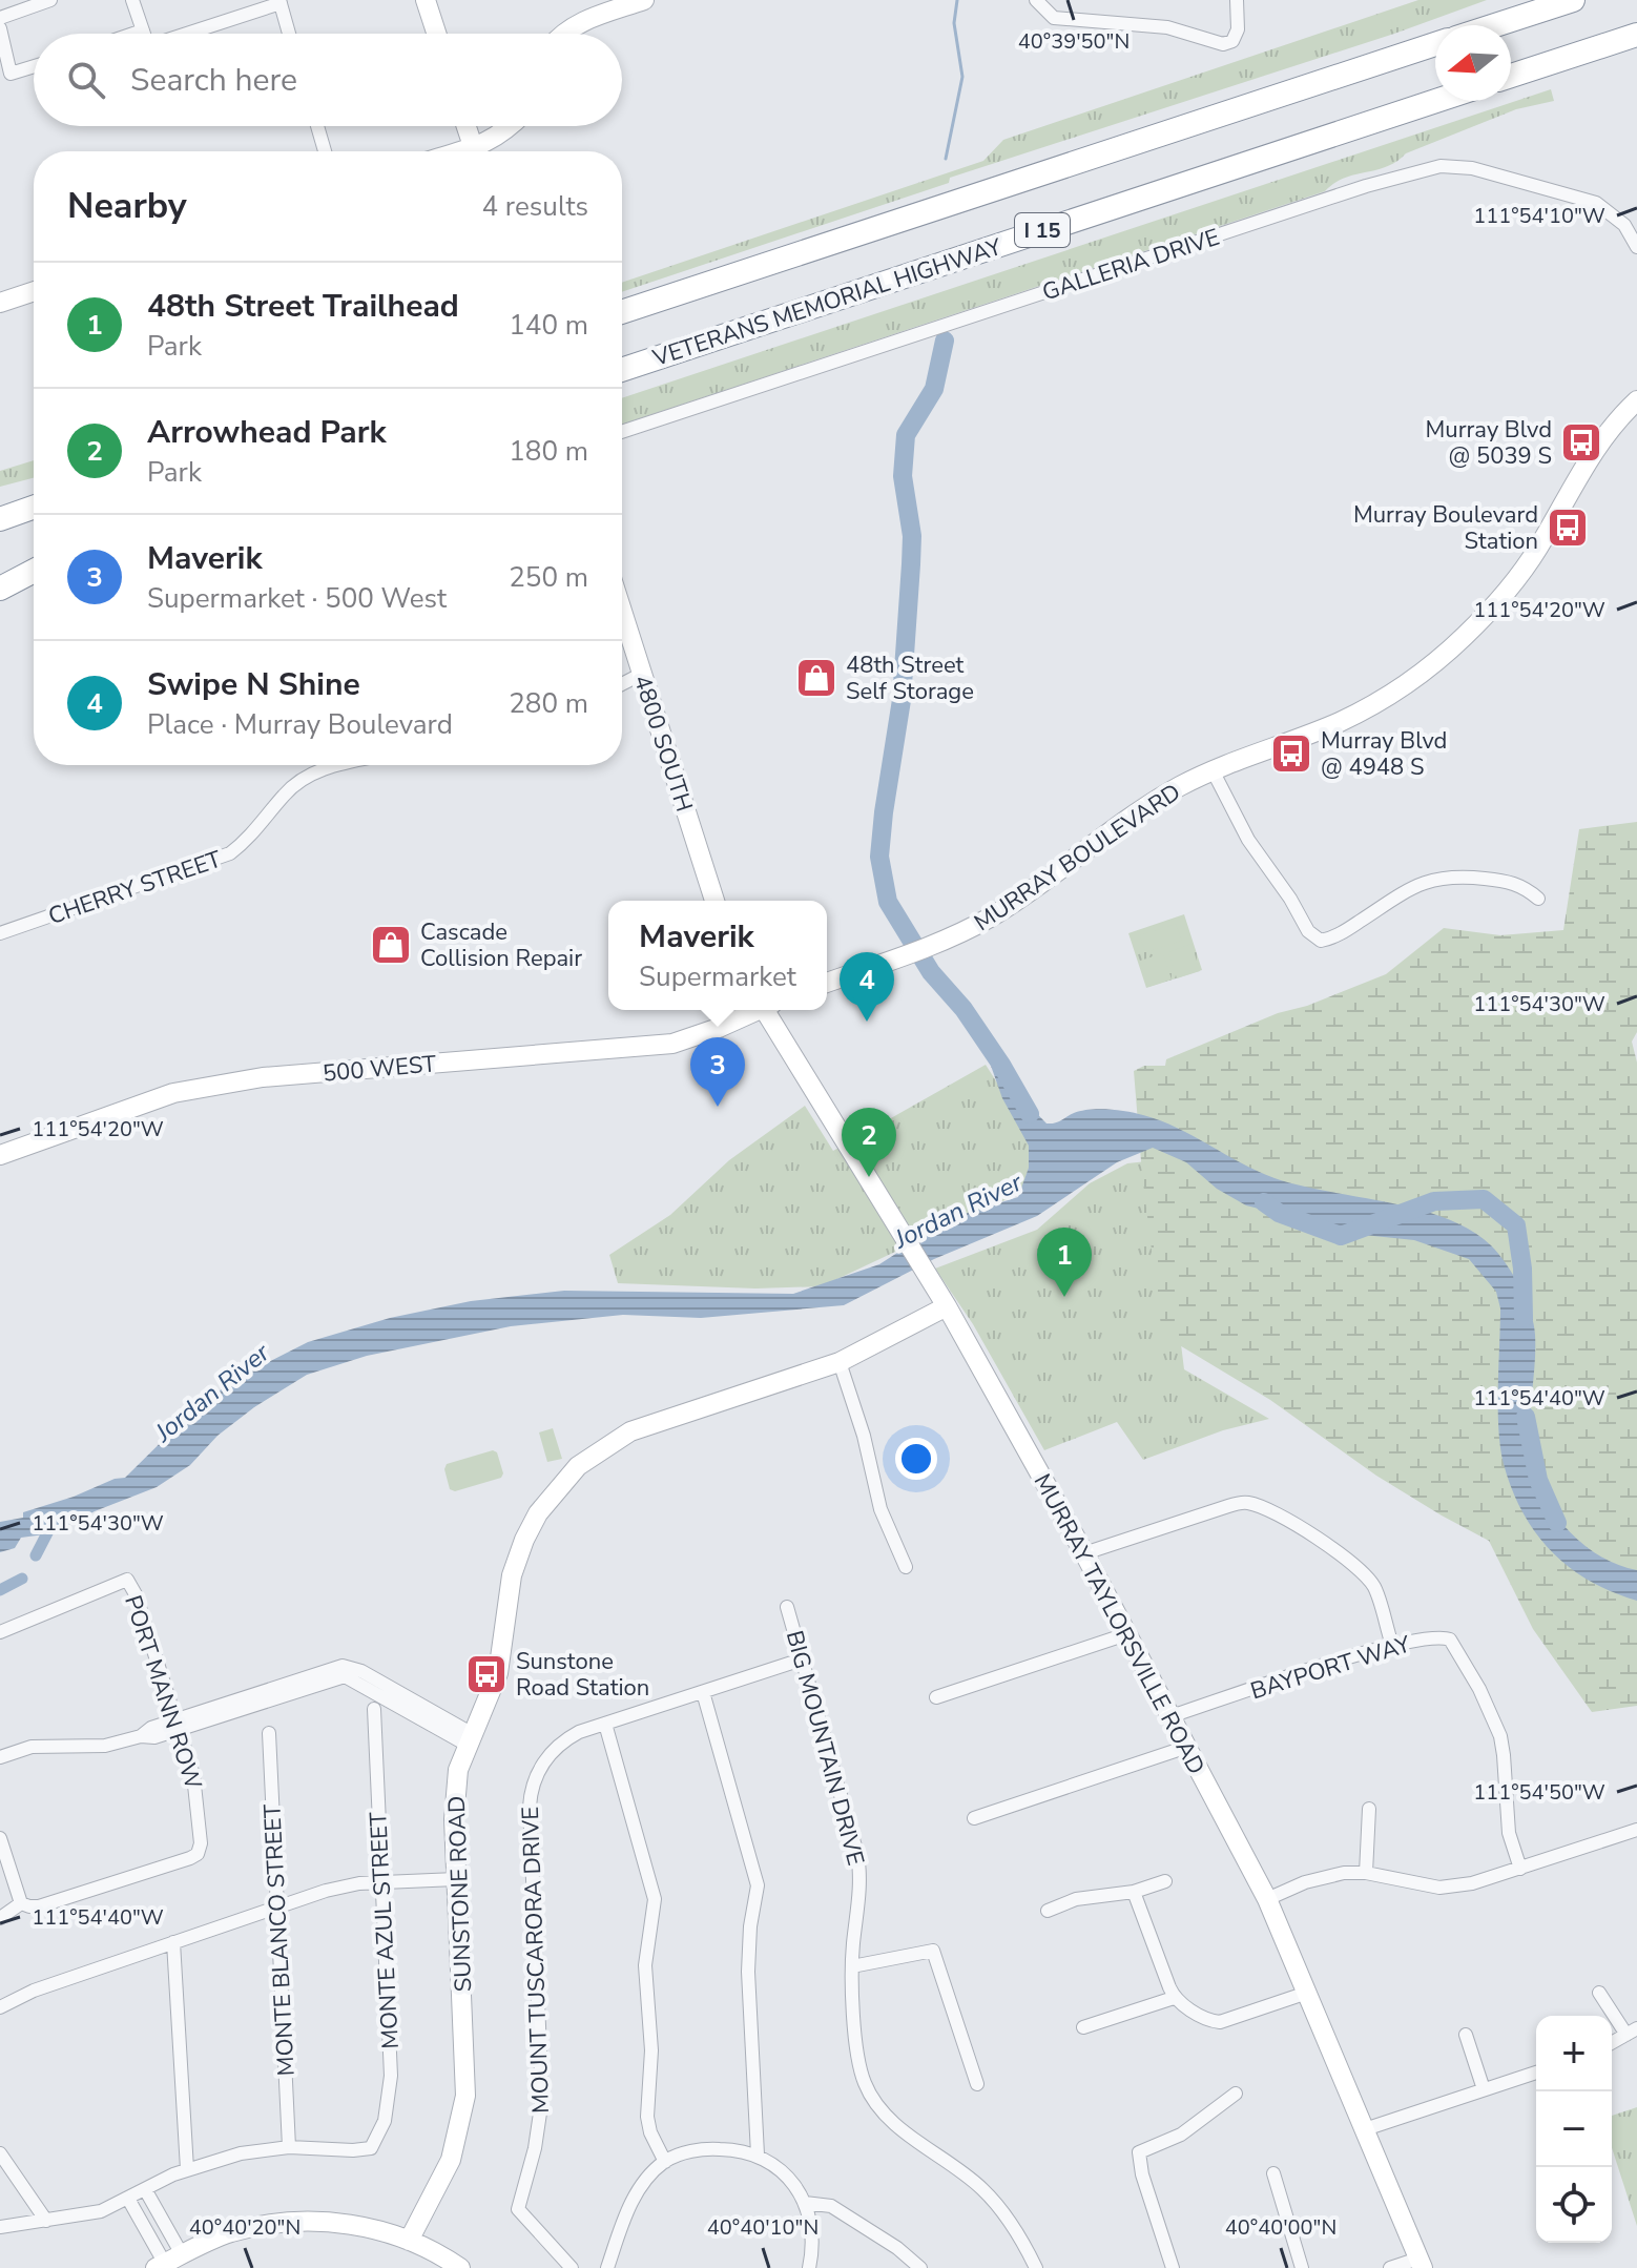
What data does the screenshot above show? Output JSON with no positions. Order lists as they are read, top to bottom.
{
  "streets": {
    "highway": ["I 15", "VETERANS MEMORIAL HIGHWAY"],
    "street": [
      "GALLERIA DRIVE",
      "4800 SOUTH",
      "MURRAY BOULEVARD",
      "CHERRY STREET",
      "500 WEST",
      "MURRAY TAYLORSVILLE ROAD",
      "BAYPORT WAY",
      "PORT MANN ROW",
      "BIG MOUNTAIN DRIVE",
      "SUNSTONE ROAD",
      "MONTE AZUL STREET",
      "MONTE BLANCO STREET",
      "MOUNT TUSCARORA DRIVE"
    ]
  },
  "crossings": [
    ["MURRAY TAYLORSVILLE ROAD", "BAYPORT WAY"],
    ["MURRAY TAYLORSVILLE ROAD", "SUNSTONE ROAD"],
    ["BIG MOUNTAIN DRIVE", "MOUNT TUSCARORA DRIVE"],
    ["MONTE AZUL STREET", "MONTE BLANCO STREET"]
  ],
  "water": ["Jordan River"],
  "places": {
    "bus stop": [
      "Murray Blvd @ 5039 S",
      "Murray Boulevard Station",
      "Murray Blvd @ 4948 S",
      "Sunstone Road Station"
    ],
    "shop": ["48th Street Self Storage", "Cascade Collision Repair"]
  },
  "north": "left",
  "page": {
    "search": "Search here",
    "heading": ["Nearby", "4 results"],
    "list": [
      {
        "mark": "1",
        "name": "48th Street Trailhead",
        "note": "Park",
        "value": "140 m"
      },
      {
        "mark": "2",
        "name": "Arrowhead Park",
        "note": "Park",
        "value": "180 m"
      },
      {
        "mark": "3",
        "name": "Maverik",
        "note": "Supermarket · 500 West",
        "value": "250 m"
      },
      {
        "mark": "4",
        "name": "Swipe N Shine",
        "note": "Place · Murray Boulevard",
        "value": "280 m"
      }
    ],
    "popup": ["Maverik", "Supermarket"],
    "pins": [
      "4",
      "3",
      "2",
      "1"
    ],
    "map_buttons": ["+", "−"]
  },
  "coordinates": [
    "40°39'50\"N",
    "111°54'10\"W",
    "111°54'20\"W",
    "111°54'30\"W",
    "111°54'40\"W",
    "111°54'50\"W",
    "40°40'20\"N",
    "40°40'10\"N",
    "40°40'00\"N"
  ]
}
